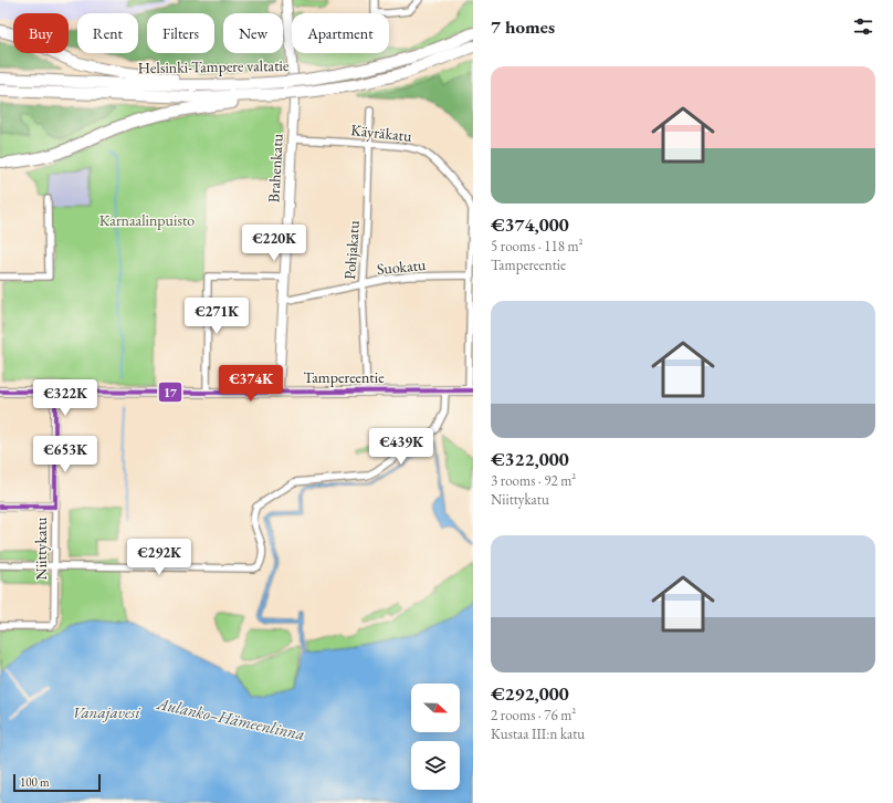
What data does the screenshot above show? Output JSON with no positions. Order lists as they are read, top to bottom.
{
  "streets": {
    "highway": ["Helsinki-Tampere valtatie"],
    "main road": ["Brahenkatu", "Tampereentie"],
    "street": [
      "Käyräkatu",
      "Pohjakatu",
      "Suokatu",
      "Niittykatu"
    ]
  },
  "crossings": [
    ["Käyräkatu", "Brahenkatu"],
    ["Käyräkatu", "Pohjakatu"],
    ["Käyräkatu", "Suokatu"],
    ["Käyräkatu", "Tampereentie"],
    ["Brahenkatu", "Suokatu"],
    ["Brahenkatu", "Tampereentie"],
    ["Pohjakatu", "Suokatu"],
    ["Pohjakatu", "Tampereentie"],
    ["Tampereentie", "Niittykatu"]
  ],
  "water": ["Vanajavesi", "Aulanko–Hämeenlinna"],
  "parks": ["Karnaalinpuisto"],
  "lines": ["transit line 17"],
  "scale_bar": "100 m",
  "north": "right",
  "page": {
    "heading": "7 homes",
    "chip": [
      "Buy",
      "Rent",
      "Filters",
      "New",
      "Apartment"
    ],
    "list": [
      {
        "name": "€374,000",
        "note": "5 rooms · 118 m² · Tampereentie"
      },
      {
        "name": "€322,000",
        "note": "3 rooms · 92 m² · Niittykatu"
      },
      {
        "name": "€292,000",
        "note": "2 rooms · 76 m² · Kustaa III:n katu"
      }
    ],
    "price": [
      "€220K",
      "€271K",
      "€374K",
      "€322K",
      "€439K",
      "€653K",
      "€292K"
    ],
    "scale": "100 m"
  }
}
